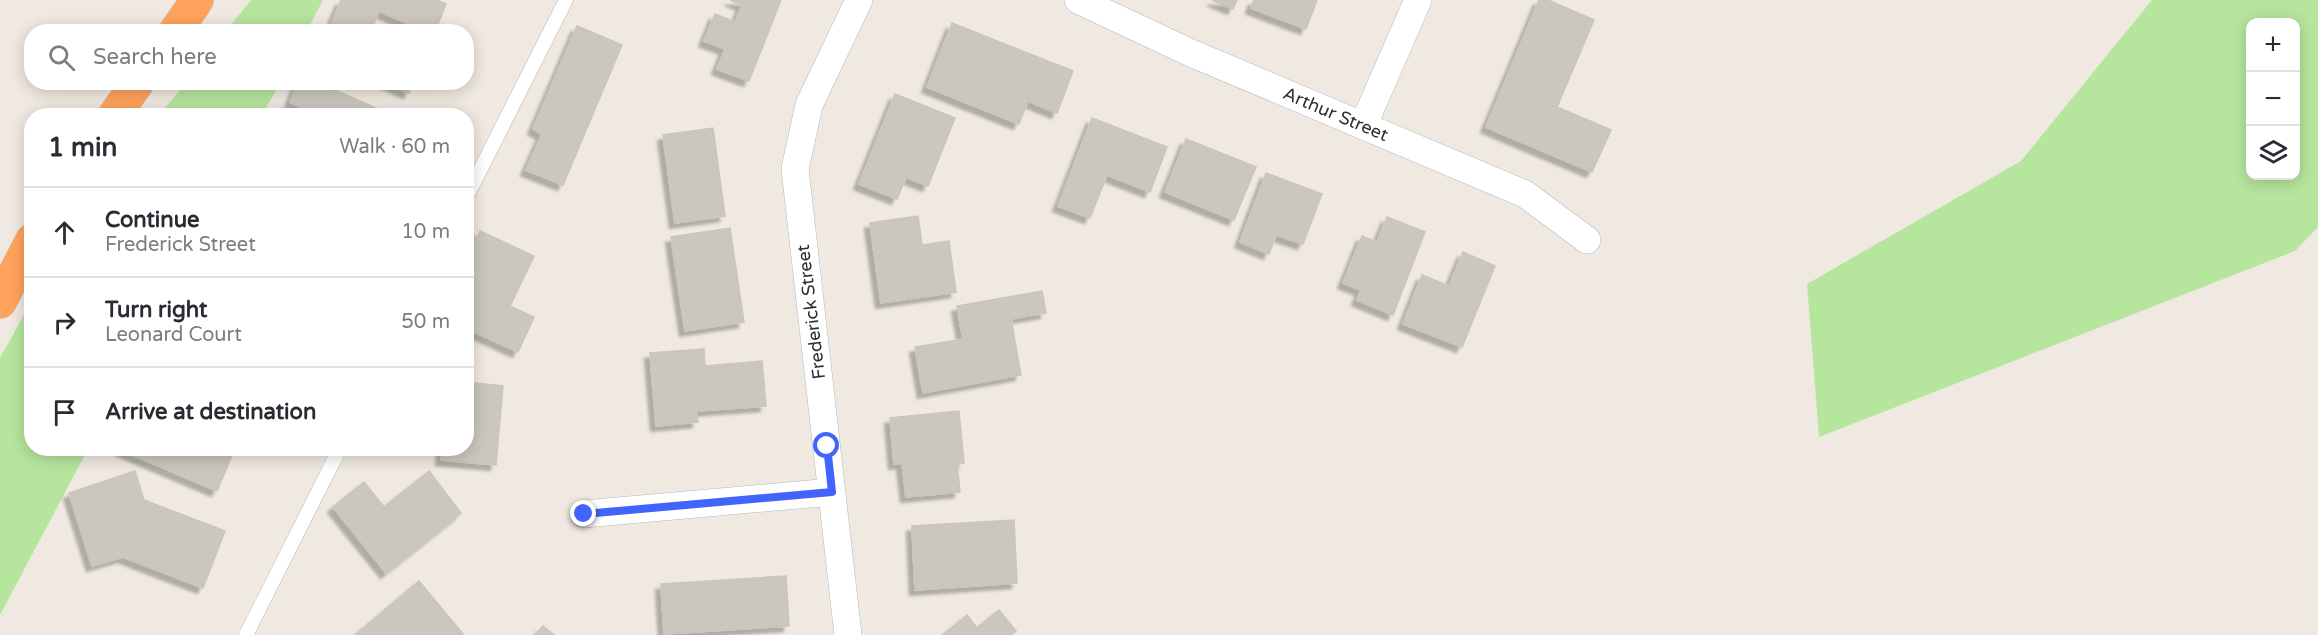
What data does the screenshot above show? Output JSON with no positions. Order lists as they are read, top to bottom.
{
  "streets": {
    "street": ["Arthur Street", "Frederick Street"]
  },
  "page": {
    "map_buttons": ["+", "−"],
    "search": "Search here",
    "heading": ["1 min", "Walk · 60 m"],
    "list": [
      ["Continue", "Frederick Street", "10 m"],
      ["Turn right", "Leonard Court", "50 m"],
      "Arrive at destination"
    ]
  }
}
